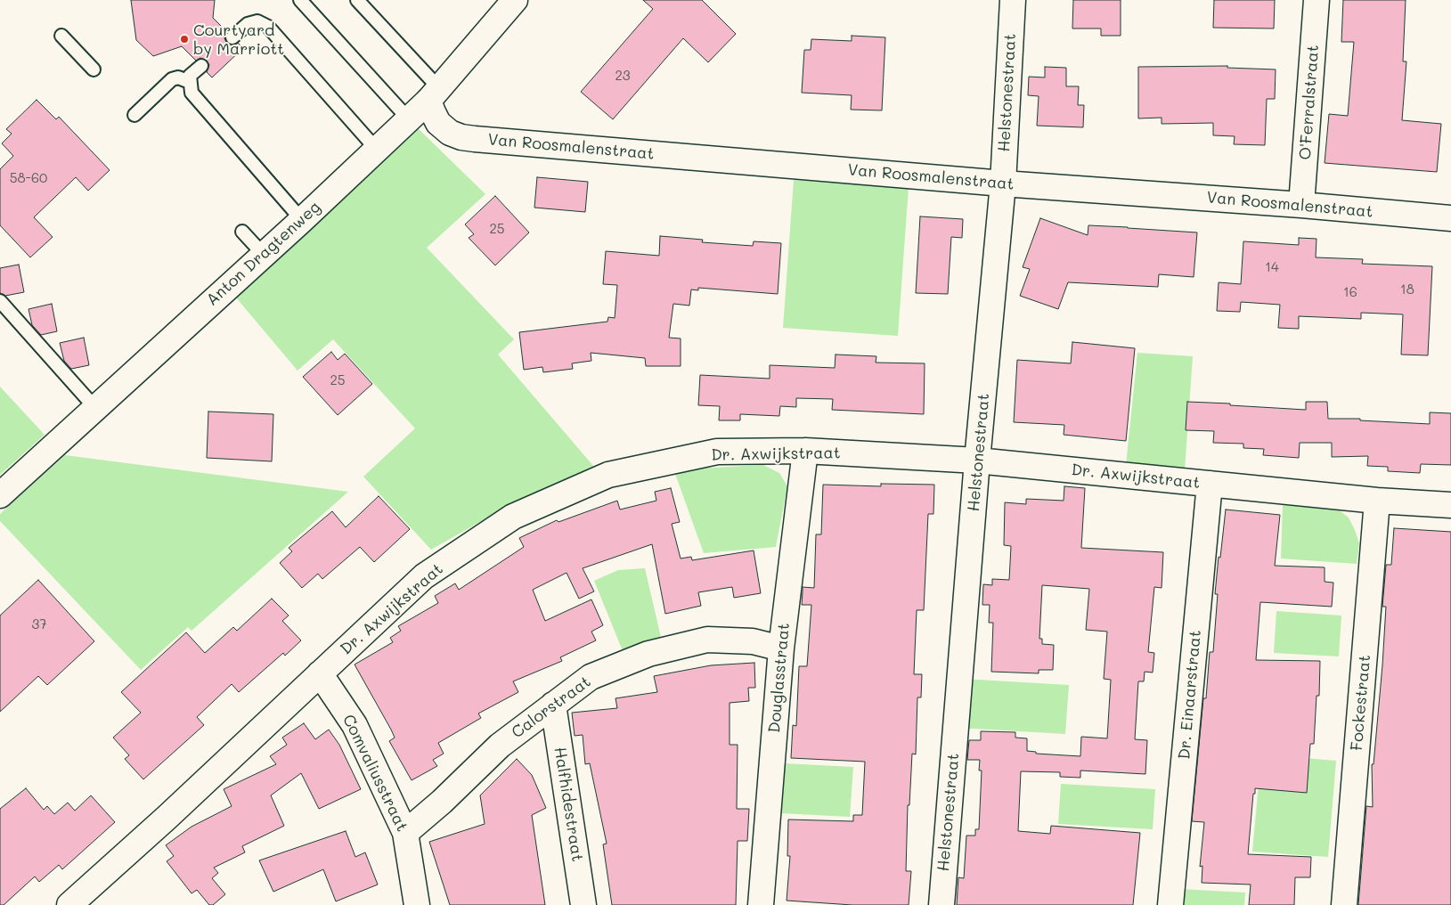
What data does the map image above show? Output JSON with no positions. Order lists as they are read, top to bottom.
{
  "streets": {
    "street": [
      "Helstonestraat",
      "O'Ferralstraat",
      "Van Roosmalenstraat",
      "Anton Dragtenweg",
      "Dr. Axwijkstraat",
      "Douglasstraat",
      "Dr. Einaarstraat",
      "Fockestraat",
      "Calorstraat",
      "Comvaliusstraat",
      "Halfhidestraat"
    ]
  },
  "crossings": [
    ["Helstonestraat", "Van Roosmalenstraat"],
    ["Helstonestraat", "Dr. Axwijkstraat"],
    ["O'Ferralstraat", "Van Roosmalenstraat"],
    ["Van Roosmalenstraat", "Anton Dragtenweg"],
    ["Dr. Axwijkstraat", "Douglasstraat"],
    ["Dr. Axwijkstraat", "Dr. Einaarstraat"],
    ["Dr. Axwijkstraat", "Fockestraat"],
    ["Dr. Axwijkstraat", "Comvaliusstraat"],
    ["Douglasstraat", "Calorstraat"],
    ["Calorstraat", "Comvaliusstraat"],
    ["Calorstraat", "Halfhidestraat"]
  ],
  "places": ["Courtyard by Marriott"],
  "house_numbers": [
    "23",
    "58-60",
    "25",
    "14",
    "18",
    "16",
    "25",
    "37"
  ]
}
